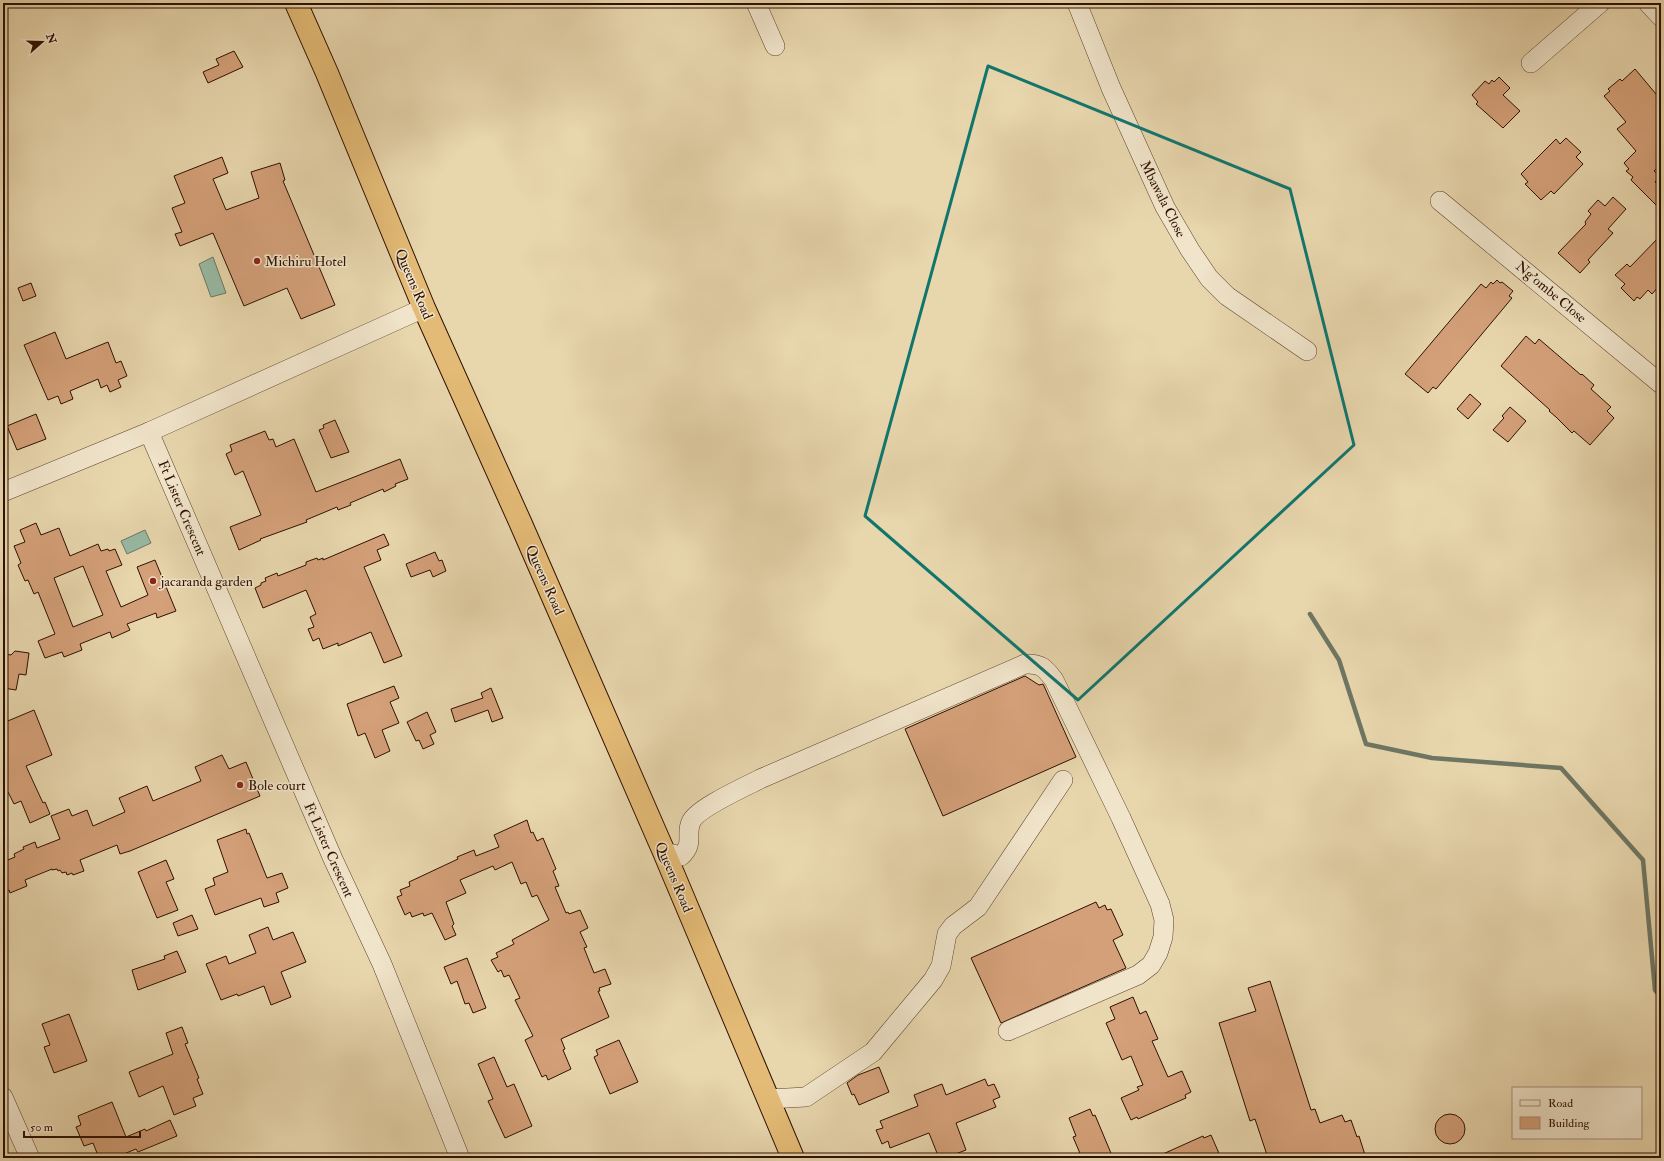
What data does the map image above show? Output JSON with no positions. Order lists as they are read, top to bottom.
{
  "streets": {
    "highway": ["Queens Road"],
    "street": ["Mbawala Close", "Ng'ombe Close", "Ft Lister Crescent"]
  },
  "places": ["Michiru Hotel", "jacaranda garden", "Bole court"],
  "legend": ["Road", "Building"],
  "scale_bar": "50 m",
  "north": "right"
}
